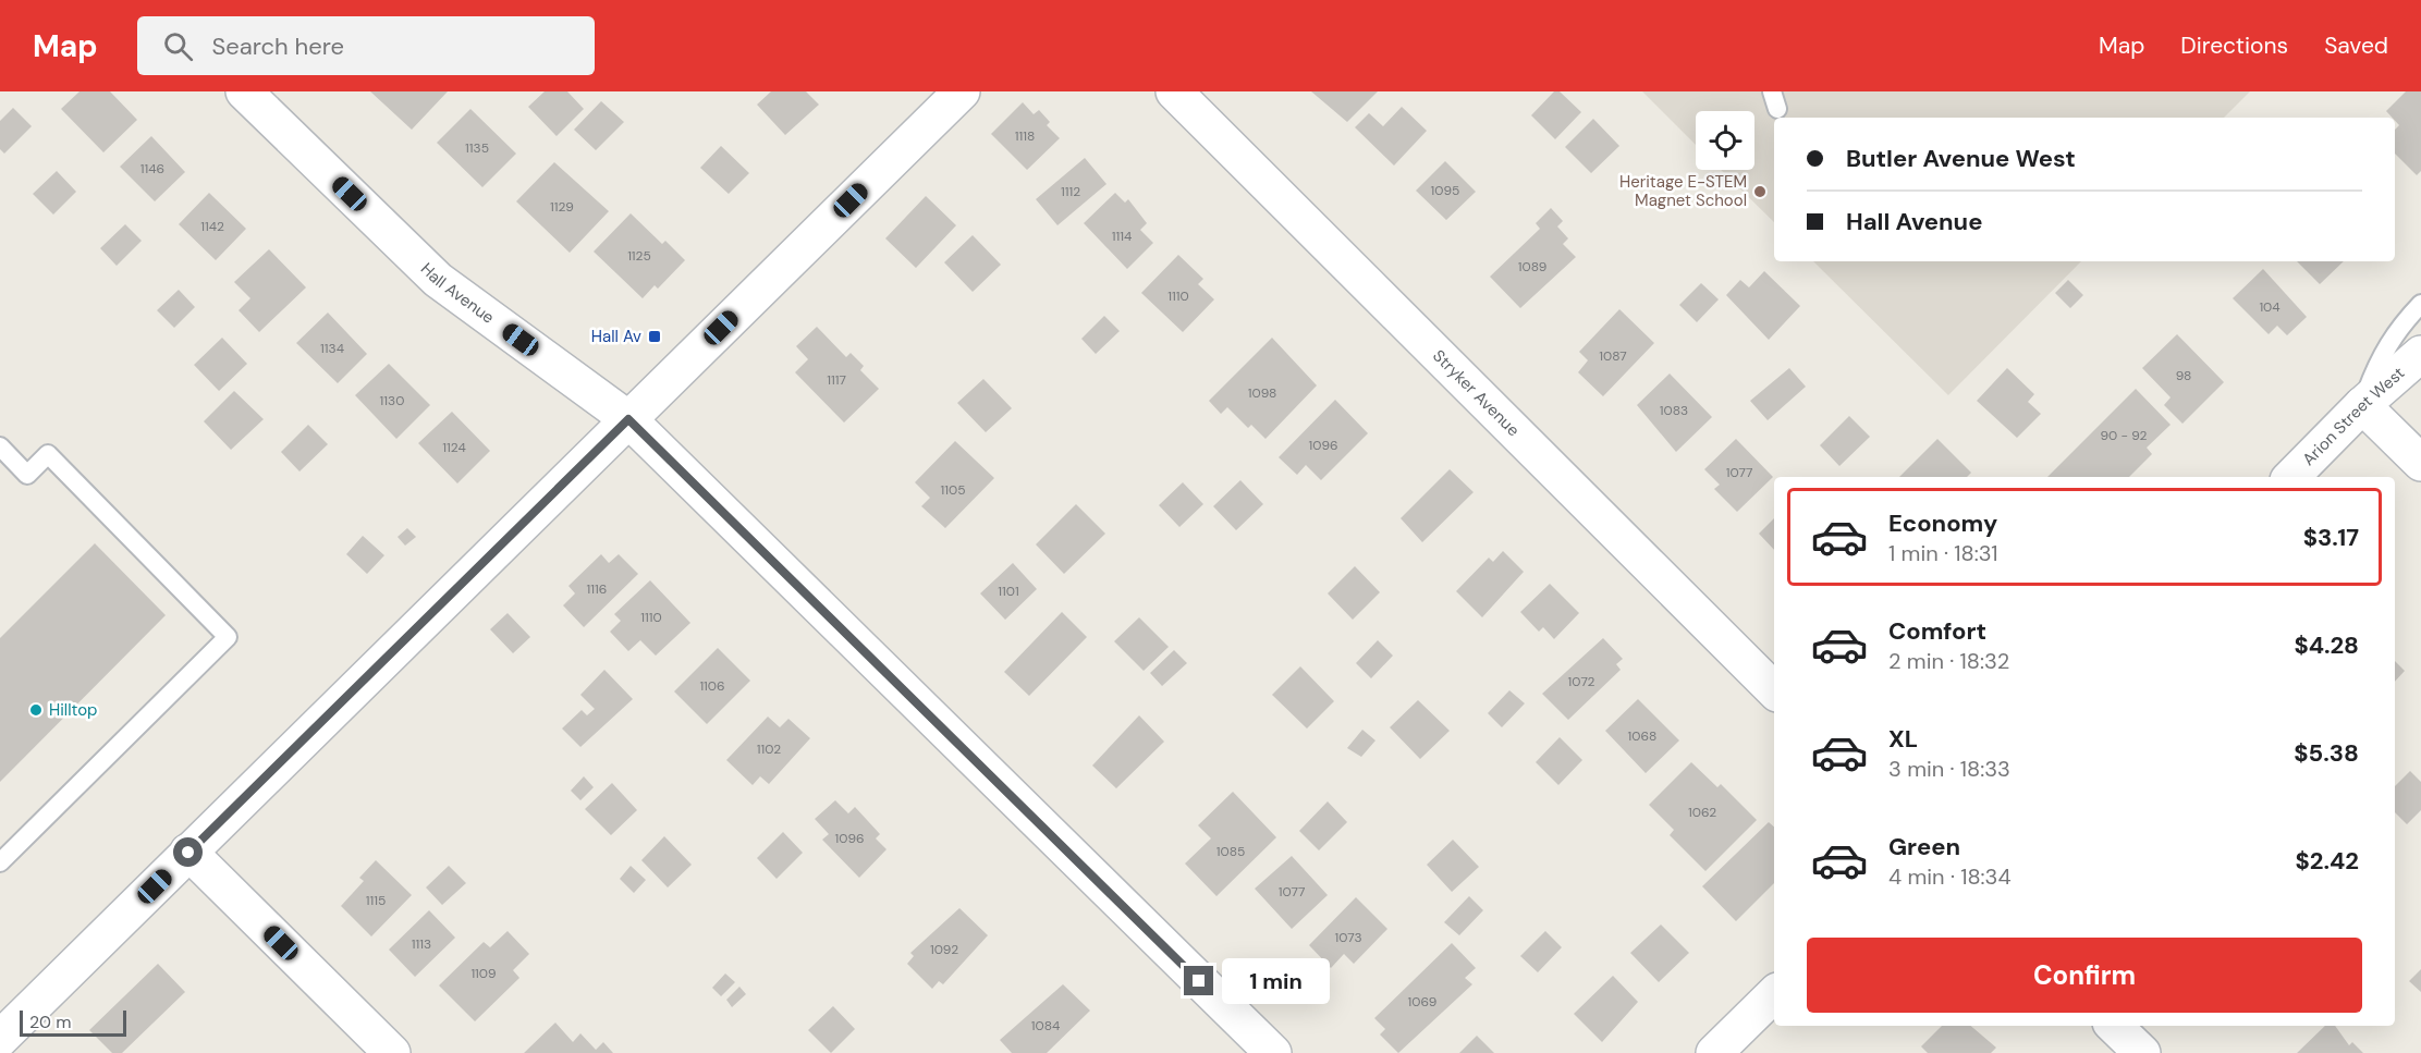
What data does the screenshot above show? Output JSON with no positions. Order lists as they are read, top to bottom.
{
  "streets": {
    "street": ["Hall Avenue", "Stryker Avenue", "Arion Street West"]
  },
  "places": {
    "other": ["Heritage E-STEM Magnet School", "Hilltop"],
    "transit": ["Hall Av"]
  },
  "house_numbers": [
    "1118",
    "1135",
    "1146",
    "1095",
    "1112",
    "1129",
    "1142",
    "1114",
    "1125",
    "1089",
    "1110",
    "104",
    "1134",
    "1087",
    "98",
    "1117",
    "1098",
    "1130",
    "1083",
    "90 - 92",
    "1096",
    "1124",
    "1077",
    "1105",
    "1116",
    "1101",
    "1110",
    "1072",
    "1106",
    "1068",
    "1102",
    "1062",
    "1096",
    "1085",
    "1077",
    "1115",
    "1073",
    "1113",
    "1092",
    "1109",
    "1069",
    "1084"
  ],
  "scale_bar": "20 m",
  "page": {
    "header": "Map",
    "search": "Search here",
    "nav": ["Map", "Directions", "Saved"],
    "banner": ["Butler Avenue West", "Hall Avenue"],
    "list": [
      {
        "name": "Economy",
        "note": "1 min · 18:31",
        "value": "$3.17"
      },
      {
        "name": "Comfort",
        "note": "2 min · 18:32",
        "value": "$4.28"
      },
      {
        "name": "XL",
        "note": "3 min · 18:33",
        "value": "$5.38"
      },
      {
        "name": "Green",
        "note": "4 min · 18:34",
        "value": "$2.42"
      }
    ],
    "buttons": "Confirm",
    "bubble": "1 min",
    "scale": "20 m"
  }
}
